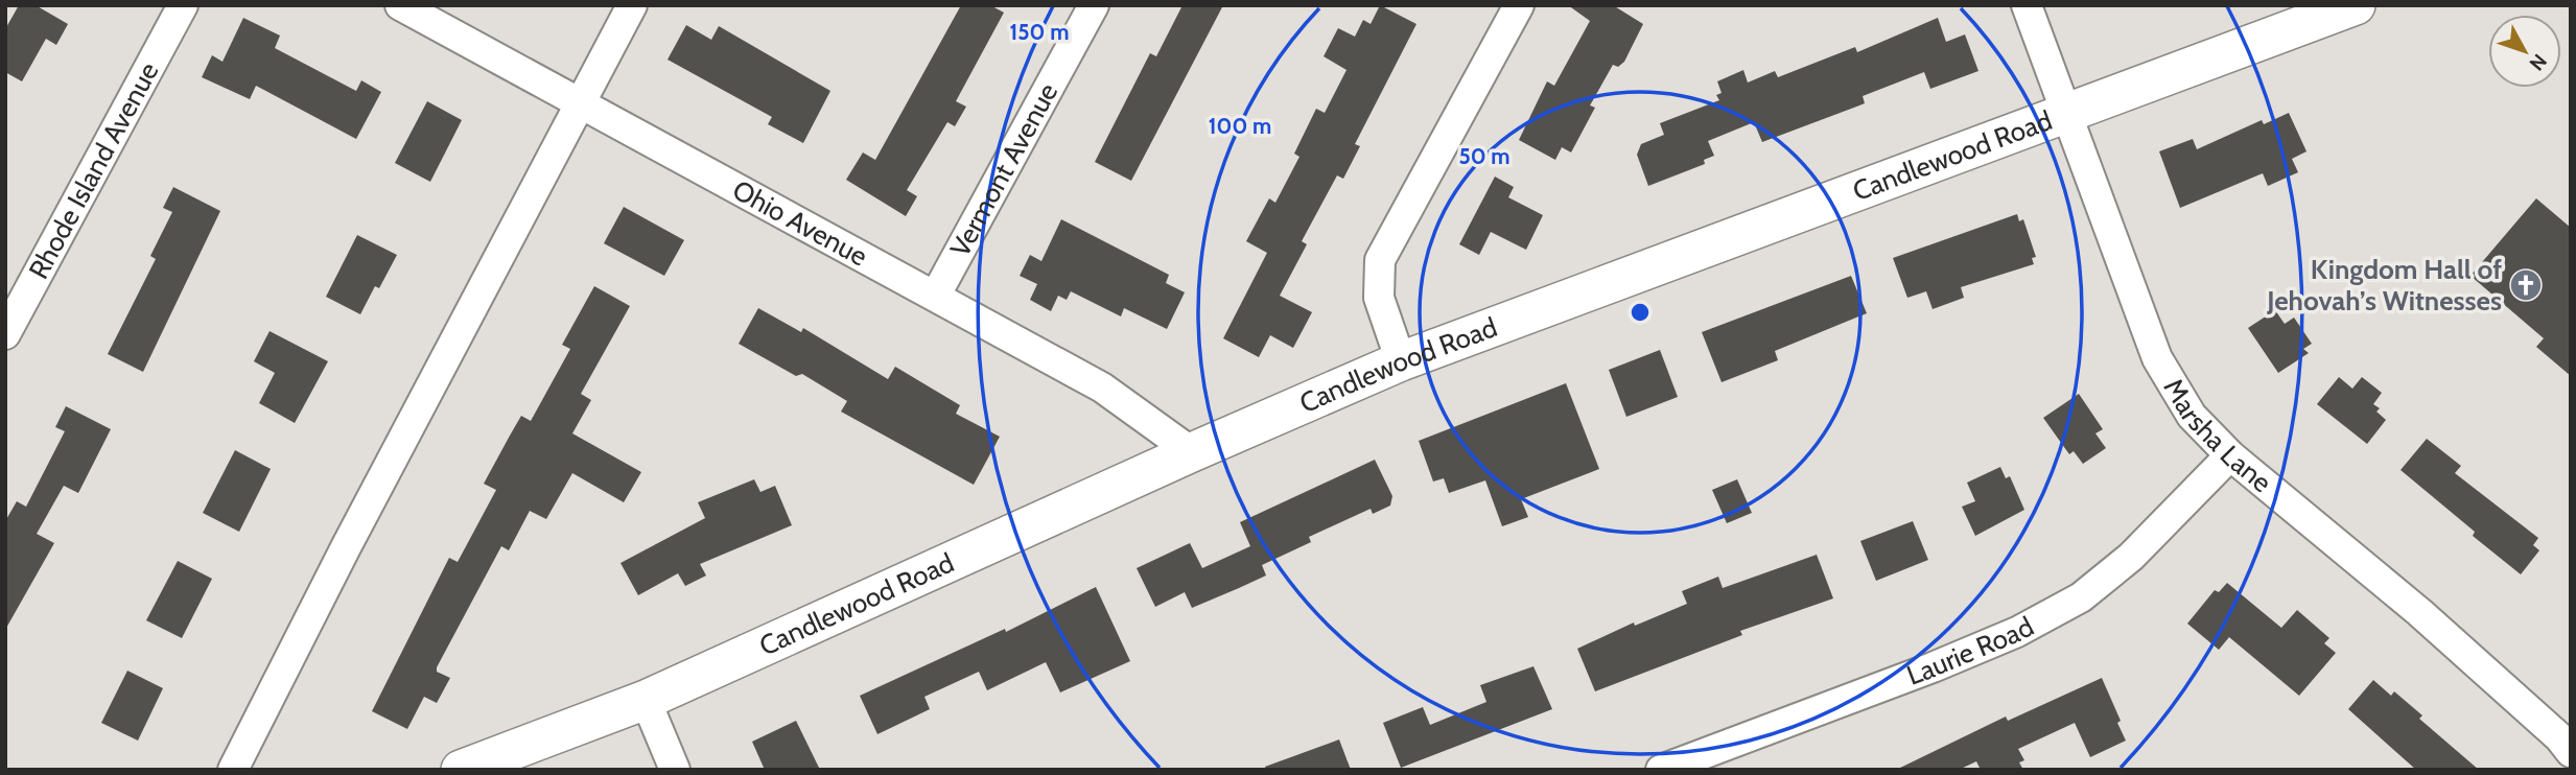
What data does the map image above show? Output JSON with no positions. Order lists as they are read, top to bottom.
{
  "streets": {
    "street": [
      "Candlewood Road",
      "Vermont Avenue",
      "Rhode Island Avenue",
      "Ohio Avenue",
      "Marsha Lane",
      "Laurie Road"
    ]
  },
  "crossings": [
    ["Candlewood Road", "Ohio Avenue"],
    ["Candlewood Road", "Marsha Lane"],
    ["Vermont Avenue", "Ohio Avenue"],
    ["Marsha Lane", "Laurie Road"]
  ],
  "places": {
    "church": ["Kingdom Hall of Jehovah’s Witnesses"]
  },
  "north": "bottom right",
  "rings": ["150 m", "100 m", "50 m"]
}
